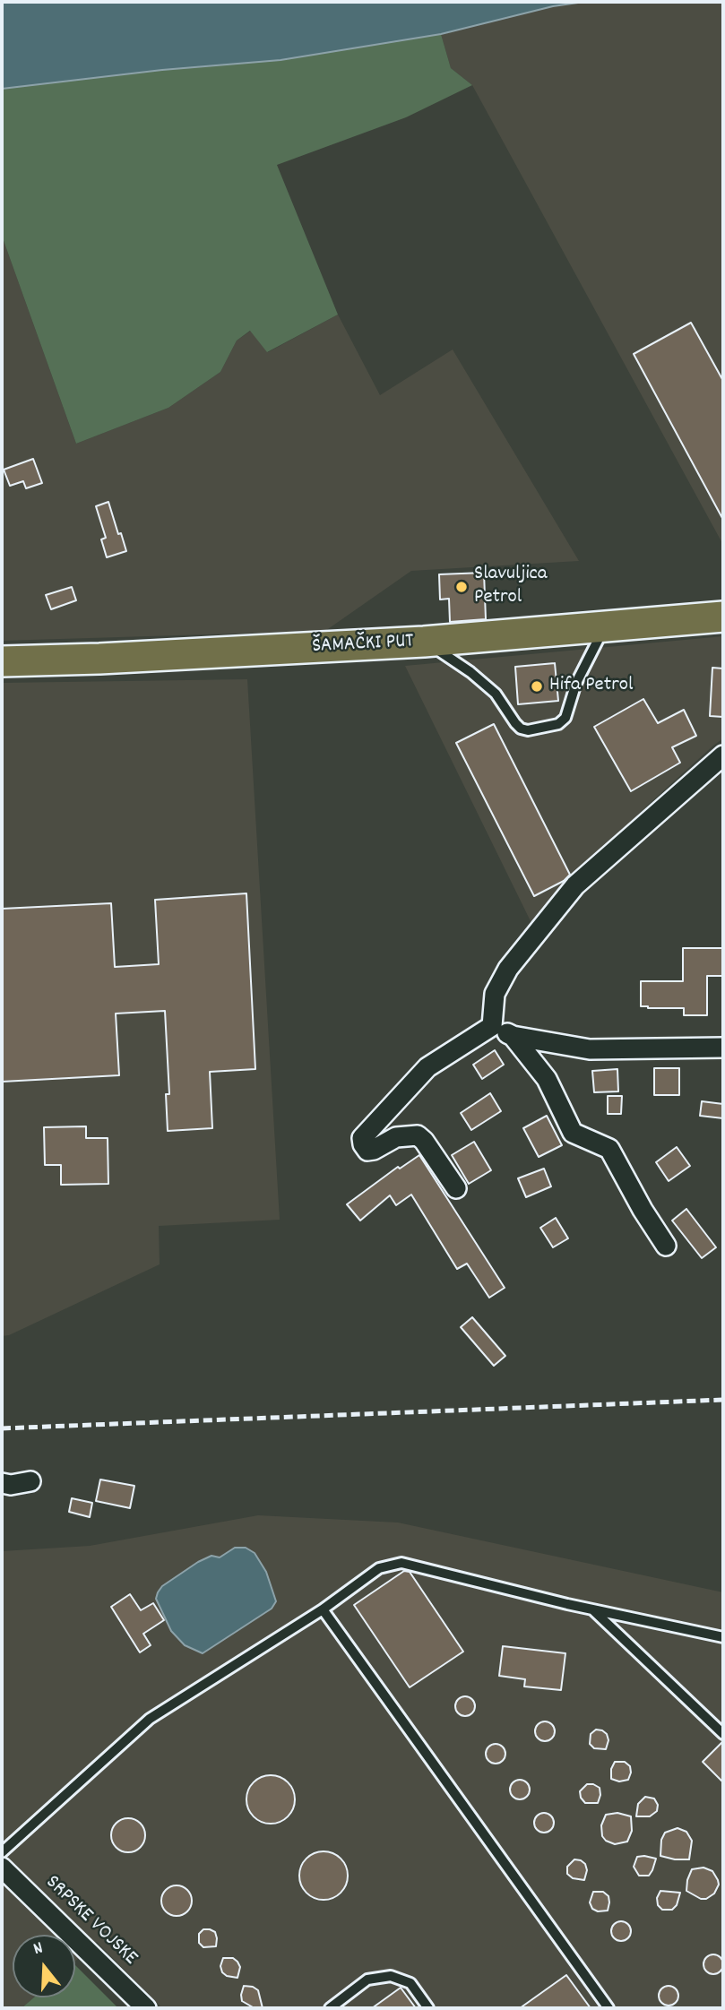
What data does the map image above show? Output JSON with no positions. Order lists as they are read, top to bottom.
{
  "streets": {
    "main road": ["ŠAMAČKI PUT"],
    "street": ["SRPSKE VOJSKE"]
  },
  "places": ["Slavuljica Petrol", "Hifa Petrol"],
  "north": "top"
}
